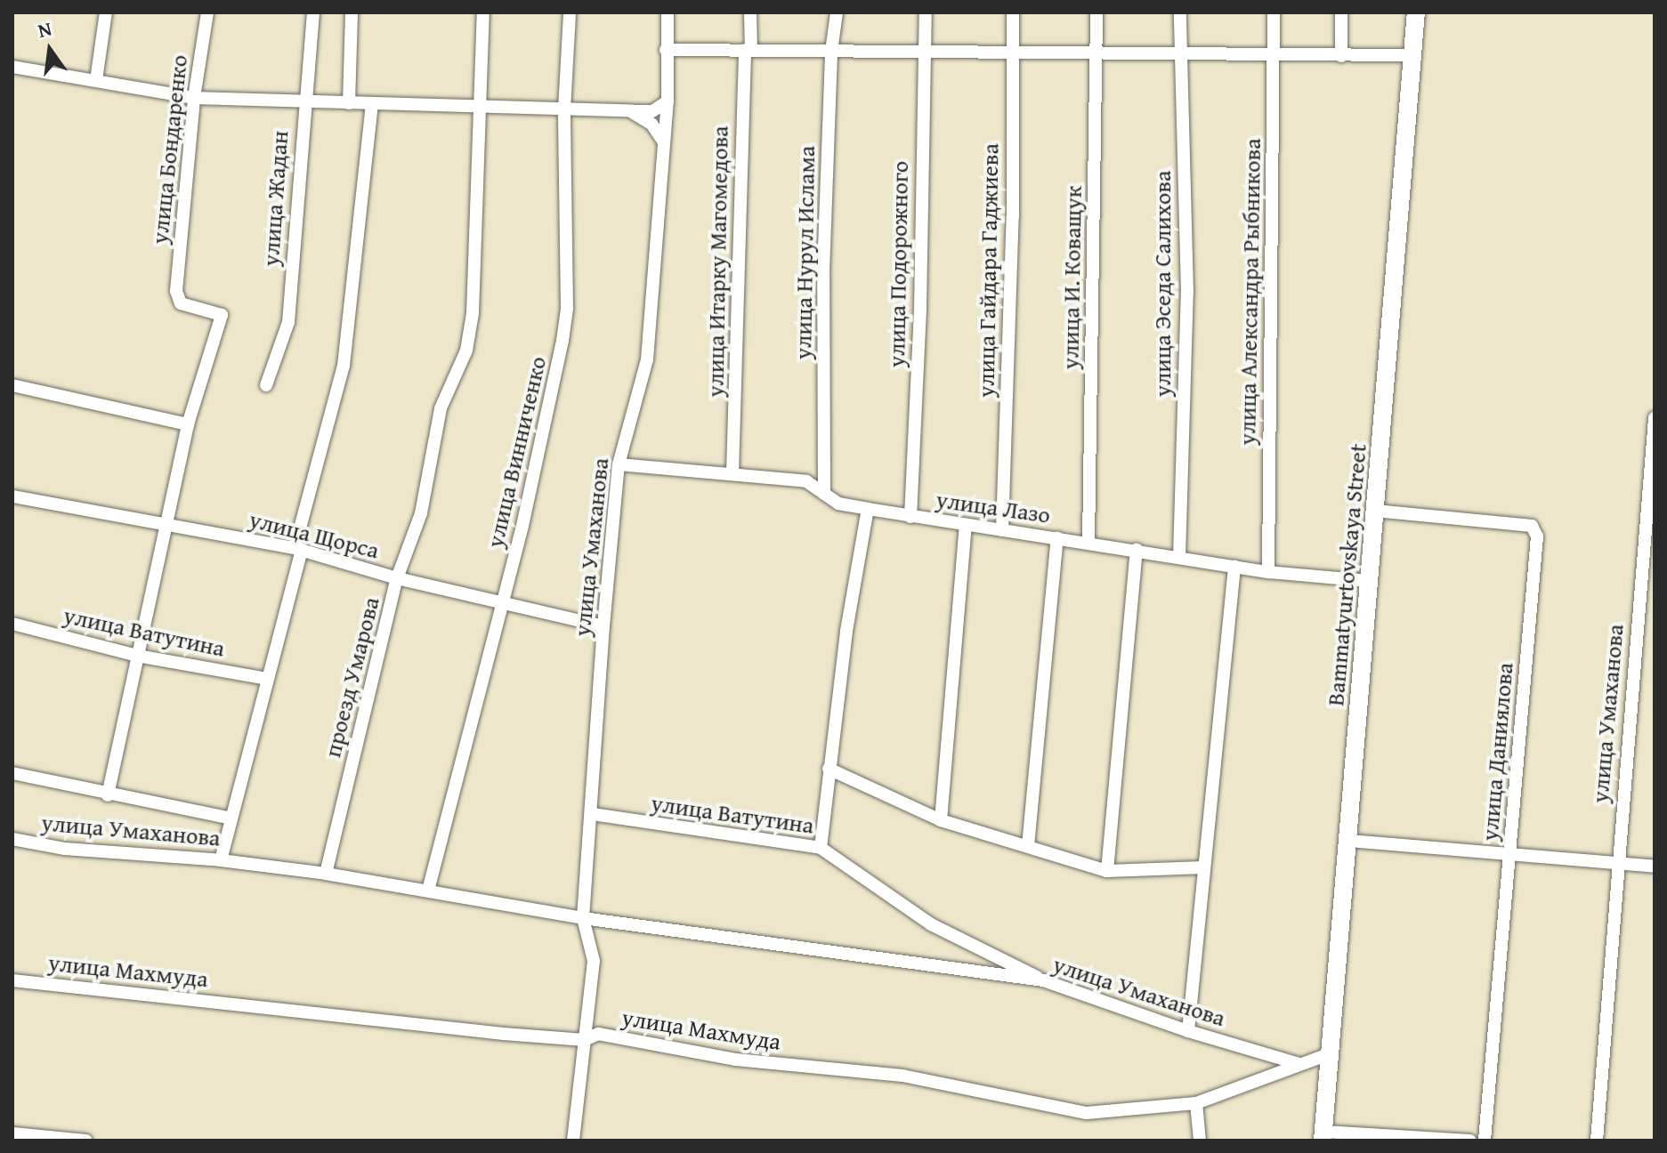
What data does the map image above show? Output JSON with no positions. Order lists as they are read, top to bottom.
{
  "streets": {
    "highway": ["Bammatyurtovskaya Street"],
    "street": [
      "улица Бондаренко",
      "улица Жадан",
      "улица Нурул Ислама",
      "улица Итарку Магомедова",
      "улица Подорожного",
      "улица Гайдара Гаджиева",
      "улица И. Коващук",
      "улица Эседа Салихова",
      "улица Александра Рыбникова",
      "улица Винниченко",
      "улица Лазо",
      "улица Щорса",
      "улица Умаханова",
      "улица Ватутина",
      "проезд Умарова",
      "улица Даниялова",
      "улица Махмуда"
    ]
  },
  "crossings": [
    ["улица Нурул Ислама", "улица Лазо"],
    ["улица Итарку Магомедова", "улица Лазо"],
    ["улица Подорожного", "улица Лазо"],
    ["улица Гайдара Гаджиева", "улица Лазо"],
    ["улица И. Коващук", "улица Лазо"],
    ["улица Эседа Салихова", "улица Лазо"],
    ["улица Александра Рыбникова", "улица Лазо"],
    ["улица Винниченко", "улица Щорса"],
    ["улица Винниченко", "улица Умаханова"],
    ["улица Лазо", "улица Умаханова"],
    ["улица Лазо", "Bammatyurtovskaya Street"],
    ["улица Щорса", "улица Умаханова"],
    ["улица Щорса", "проезд Умарова"],
    ["улица Умаханова", "улица Ватутина"],
    ["улица Умаханова", "проезд Умарова"],
    ["улица Умаханова", "улица Махмуда"],
    ["Bammatyurtovskaya Street", "улица Даниялова"],
    ["Bammatyurtovskaya Street", "улица Махмуда"]
  ],
  "north": "top"
}
